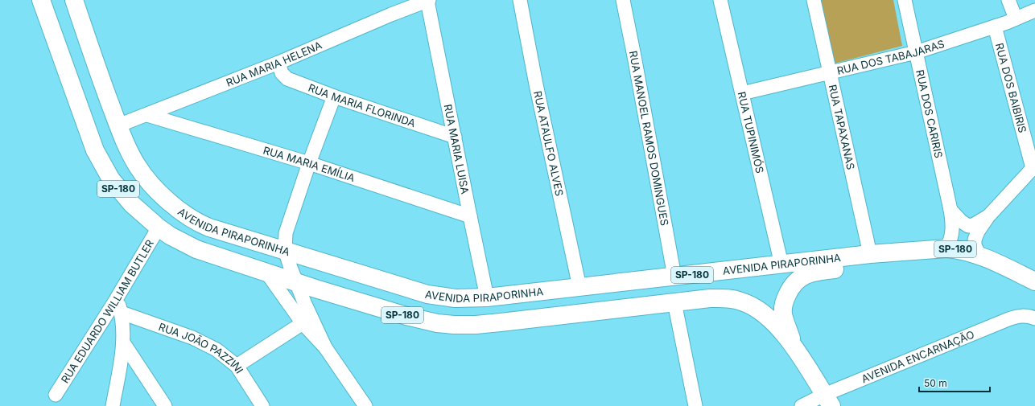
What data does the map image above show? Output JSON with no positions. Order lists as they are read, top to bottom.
{
  "streets": {
    "main road": ["SP-180", "AVENIDA PIRAPORINHA"],
    "street": [
      "RUA DOS TABAJARAS",
      "RUA MARIA HELENA",
      "RUA DOS BAIBIRIS",
      "RUA MARIA FLORINDA",
      "RUA DOS CARIRIS",
      "RUA TAPAXANAS",
      "RUA TUPINIMÓS",
      "RUA MANOEL RAMOS DOMINGUES",
      "RUA ATAULFO ALVES",
      "RUA MARIA LUISA",
      "RUA MARIA EMÍLIA",
      "RUA EDUARDO WILLIAM BUTLER",
      "RUA JOÃO PAZZINI",
      "AVENIDA ENCARNAÇÃO"
    ]
  },
  "crossings": [
    ["RUA DOS TABAJARAS", "RUA DOS BAIBIRIS"],
    ["RUA DOS TABAJARAS", "RUA DOS CARIRIS"],
    ["RUA DOS TABAJARAS", "RUA TAPAXANAS"],
    ["RUA DOS TABAJARAS", "RUA TUPINIMÓS"],
    ["RUA MARIA HELENA", "RUA MARIA FLORINDA"],
    ["RUA MARIA HELENA", "RUA MARIA LUISA"],
    ["RUA MARIA HELENA", "RUA MARIA EMÍLIA"],
    ["RUA MARIA HELENA", "AVENIDA PIRAPORINHA"],
    ["RUA MARIA FLORINDA", "RUA MARIA LUISA"],
    ["RUA DOS CARIRIS", "AVENIDA PIRAPORINHA"],
    ["RUA TAPAXANAS", "AVENIDA PIRAPORINHA"],
    ["RUA TUPINIMÓS", "AVENIDA PIRAPORINHA"],
    ["RUA MANOEL RAMOS DOMINGUES", "AVENIDA PIRAPORINHA"],
    ["RUA ATAULFO ALVES", "AVENIDA PIRAPORINHA"],
    ["RUA MARIA LUISA", "RUA MARIA EMÍLIA"],
    ["RUA MARIA LUISA", "AVENIDA PIRAPORINHA"],
    ["SP-180", "RUA EDUARDO WILLIAM BUTLER"],
    ["SP-180", "AVENIDA ENCARNAÇÃO"]
  ],
  "scale_bar": "50 m"
}
